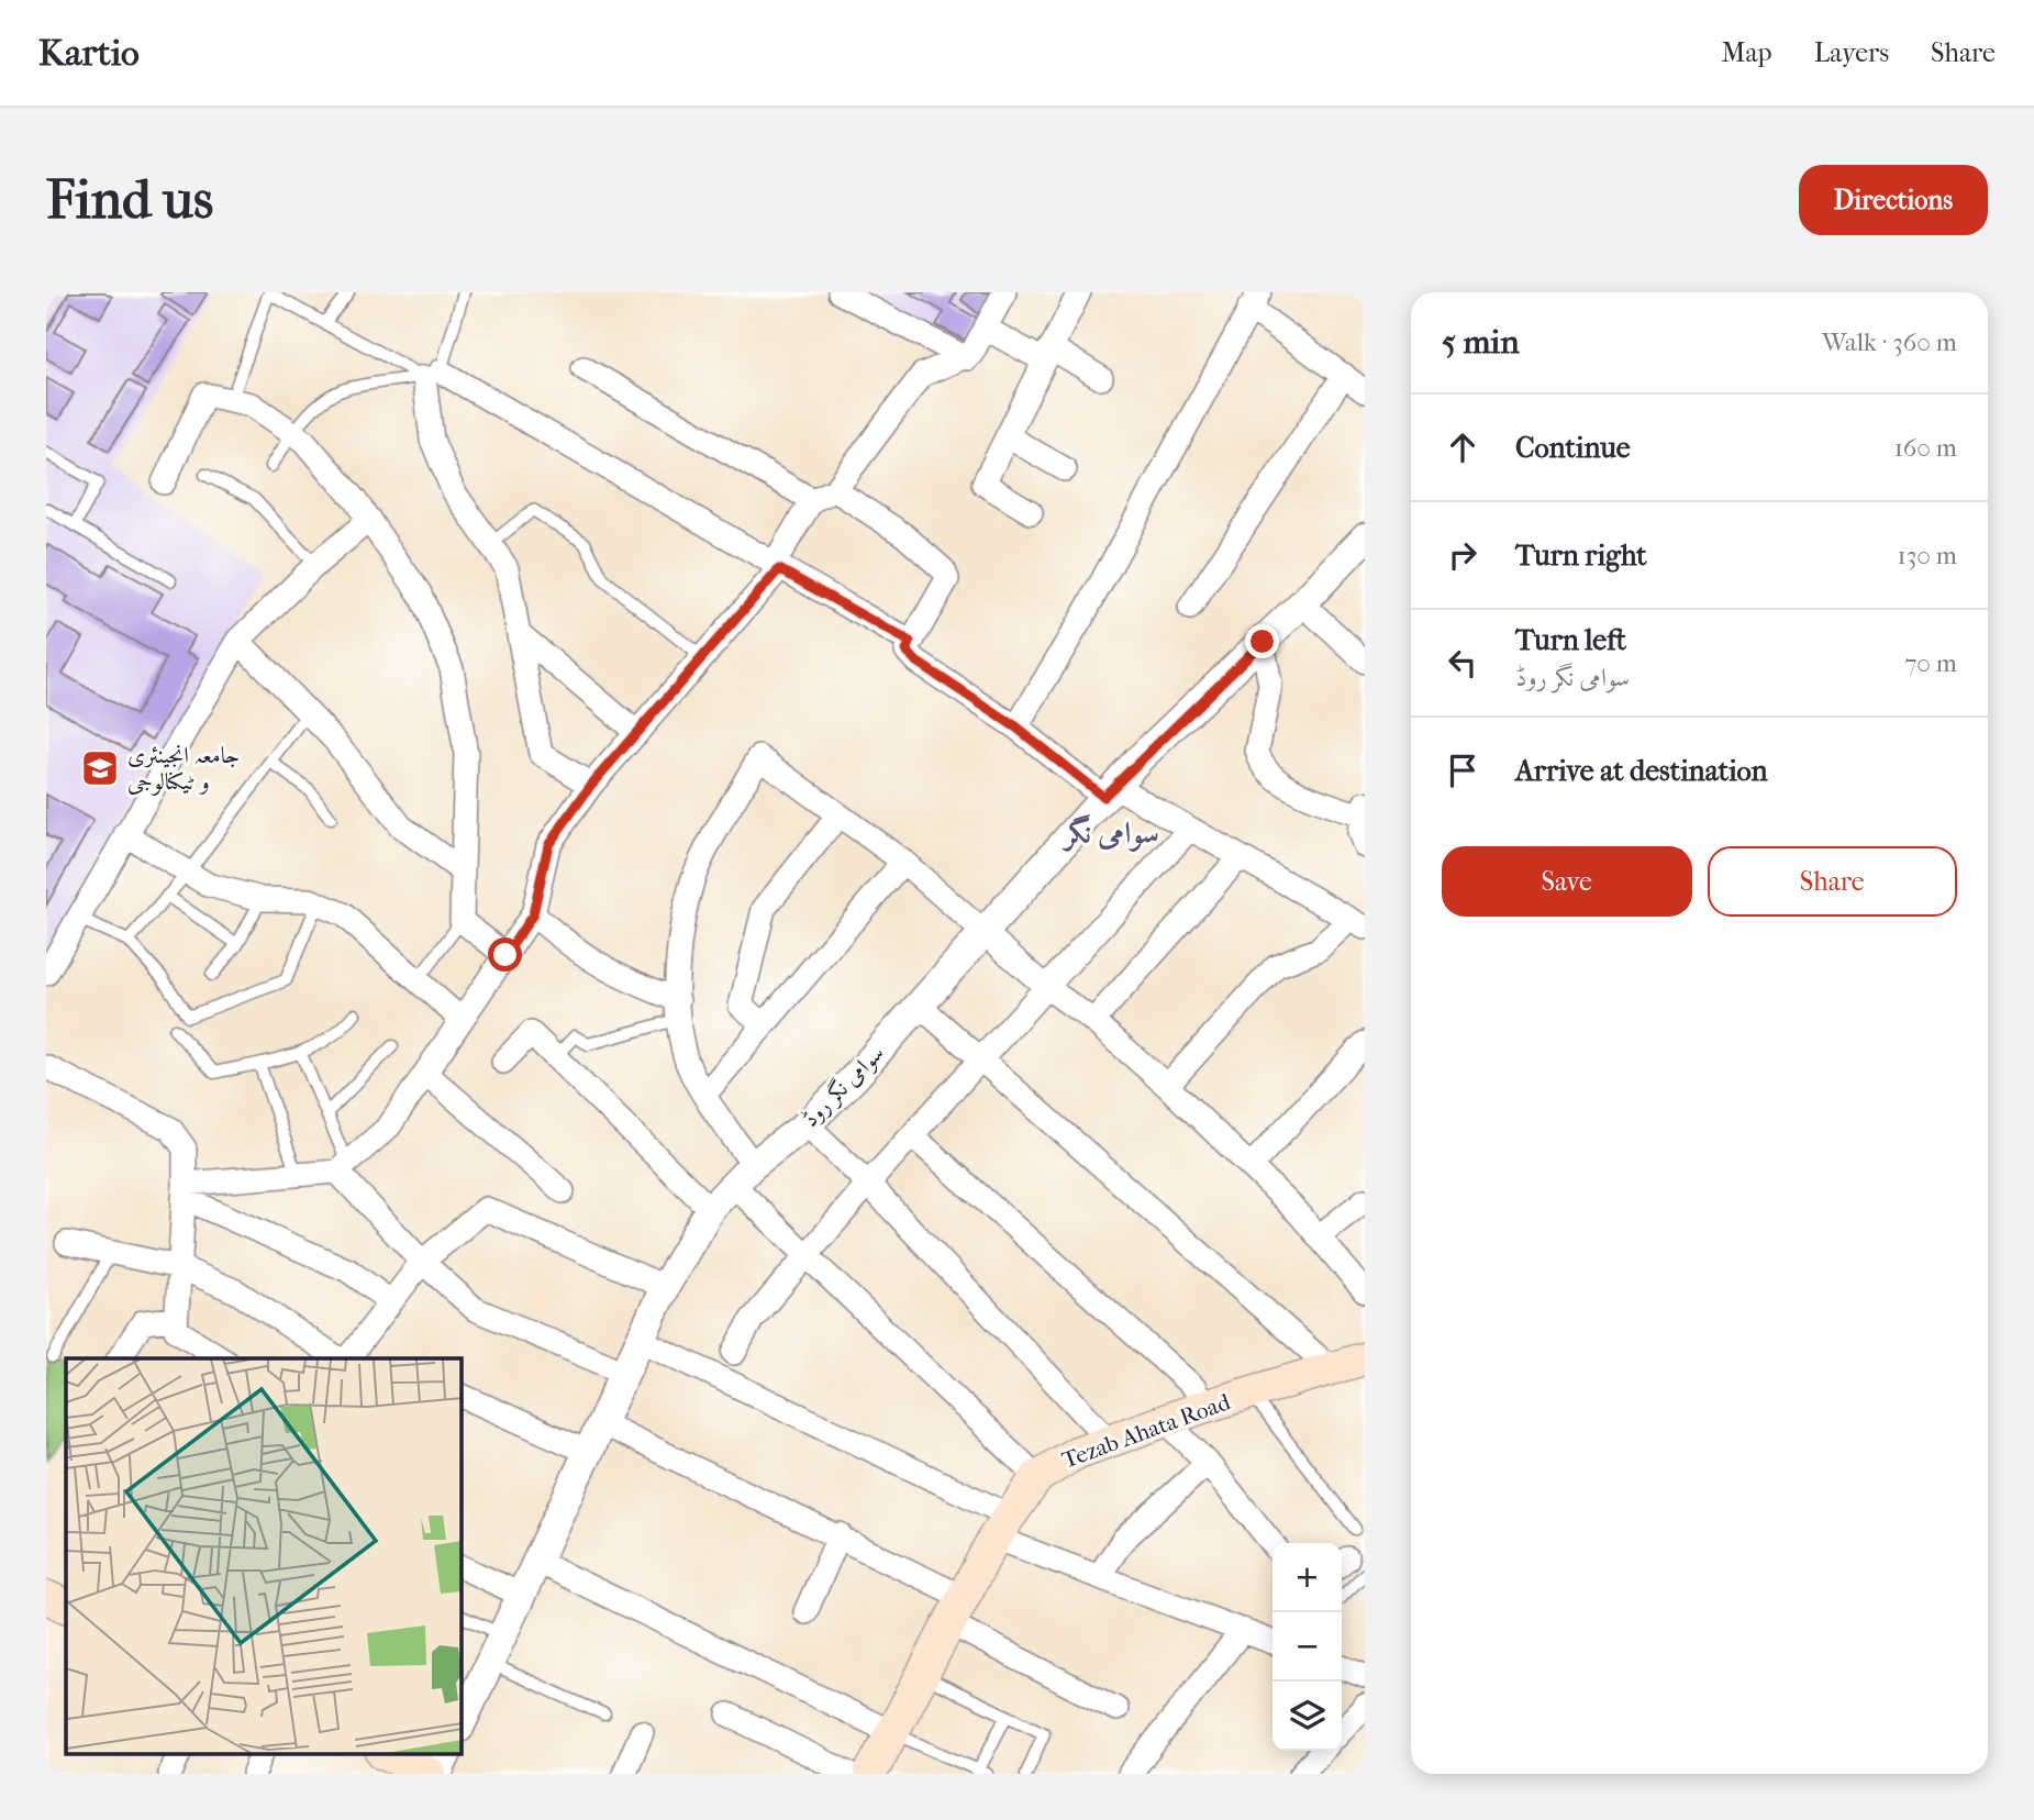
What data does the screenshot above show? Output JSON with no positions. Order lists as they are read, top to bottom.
{
  "streets": {
    "main road": ["Tezab Ahata Road"],
    "street": ["سوامی نگر روڈ"]
  },
  "districts": ["سوامی نگر"],
  "places": {
    "school or university": ["جامعہ انجینئری و ٹیکنالوجی"]
  },
  "page": {
    "header": "Kartio",
    "nav": ["Map", "Layers", "Share"],
    "buttons": [
      "Directions",
      ["Save", "Share"]
    ],
    "title": "Find us",
    "heading": ["5 min", "Walk · 360 m"],
    "list": [
      ["Continue", "160 m"],
      ["Turn right", "130 m"],
      ["Turn left", "سوامی نگر روڈ", "70 m"],
      "Arrive at destination"
    ],
    "map_buttons": ["+", "−"]
  }
}
